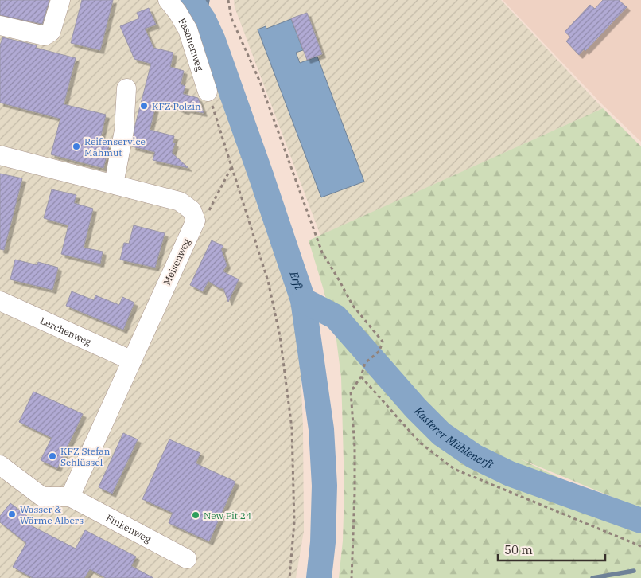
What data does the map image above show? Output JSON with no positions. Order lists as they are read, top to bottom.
{
  "streets": {
    "street": [
      "Fasanenweg",
      "Meisenweg",
      "Lerchenweg",
      "Finkenweg"
    ]
  },
  "crossings": [
    ["Meisenweg", "Lerchenweg"],
    ["Meisenweg", "Finkenweg"]
  ],
  "water": ["Erft", "Kasterer Mühlenerft"],
  "places": [
    "KFZ Polzin",
    "Reifenservice Mahmut",
    "KFZ Stefan Schlüssel",
    "Wasser & Wärme Albers",
    "New Fit 24"
  ],
  "scale_bar": "50 m"
}
